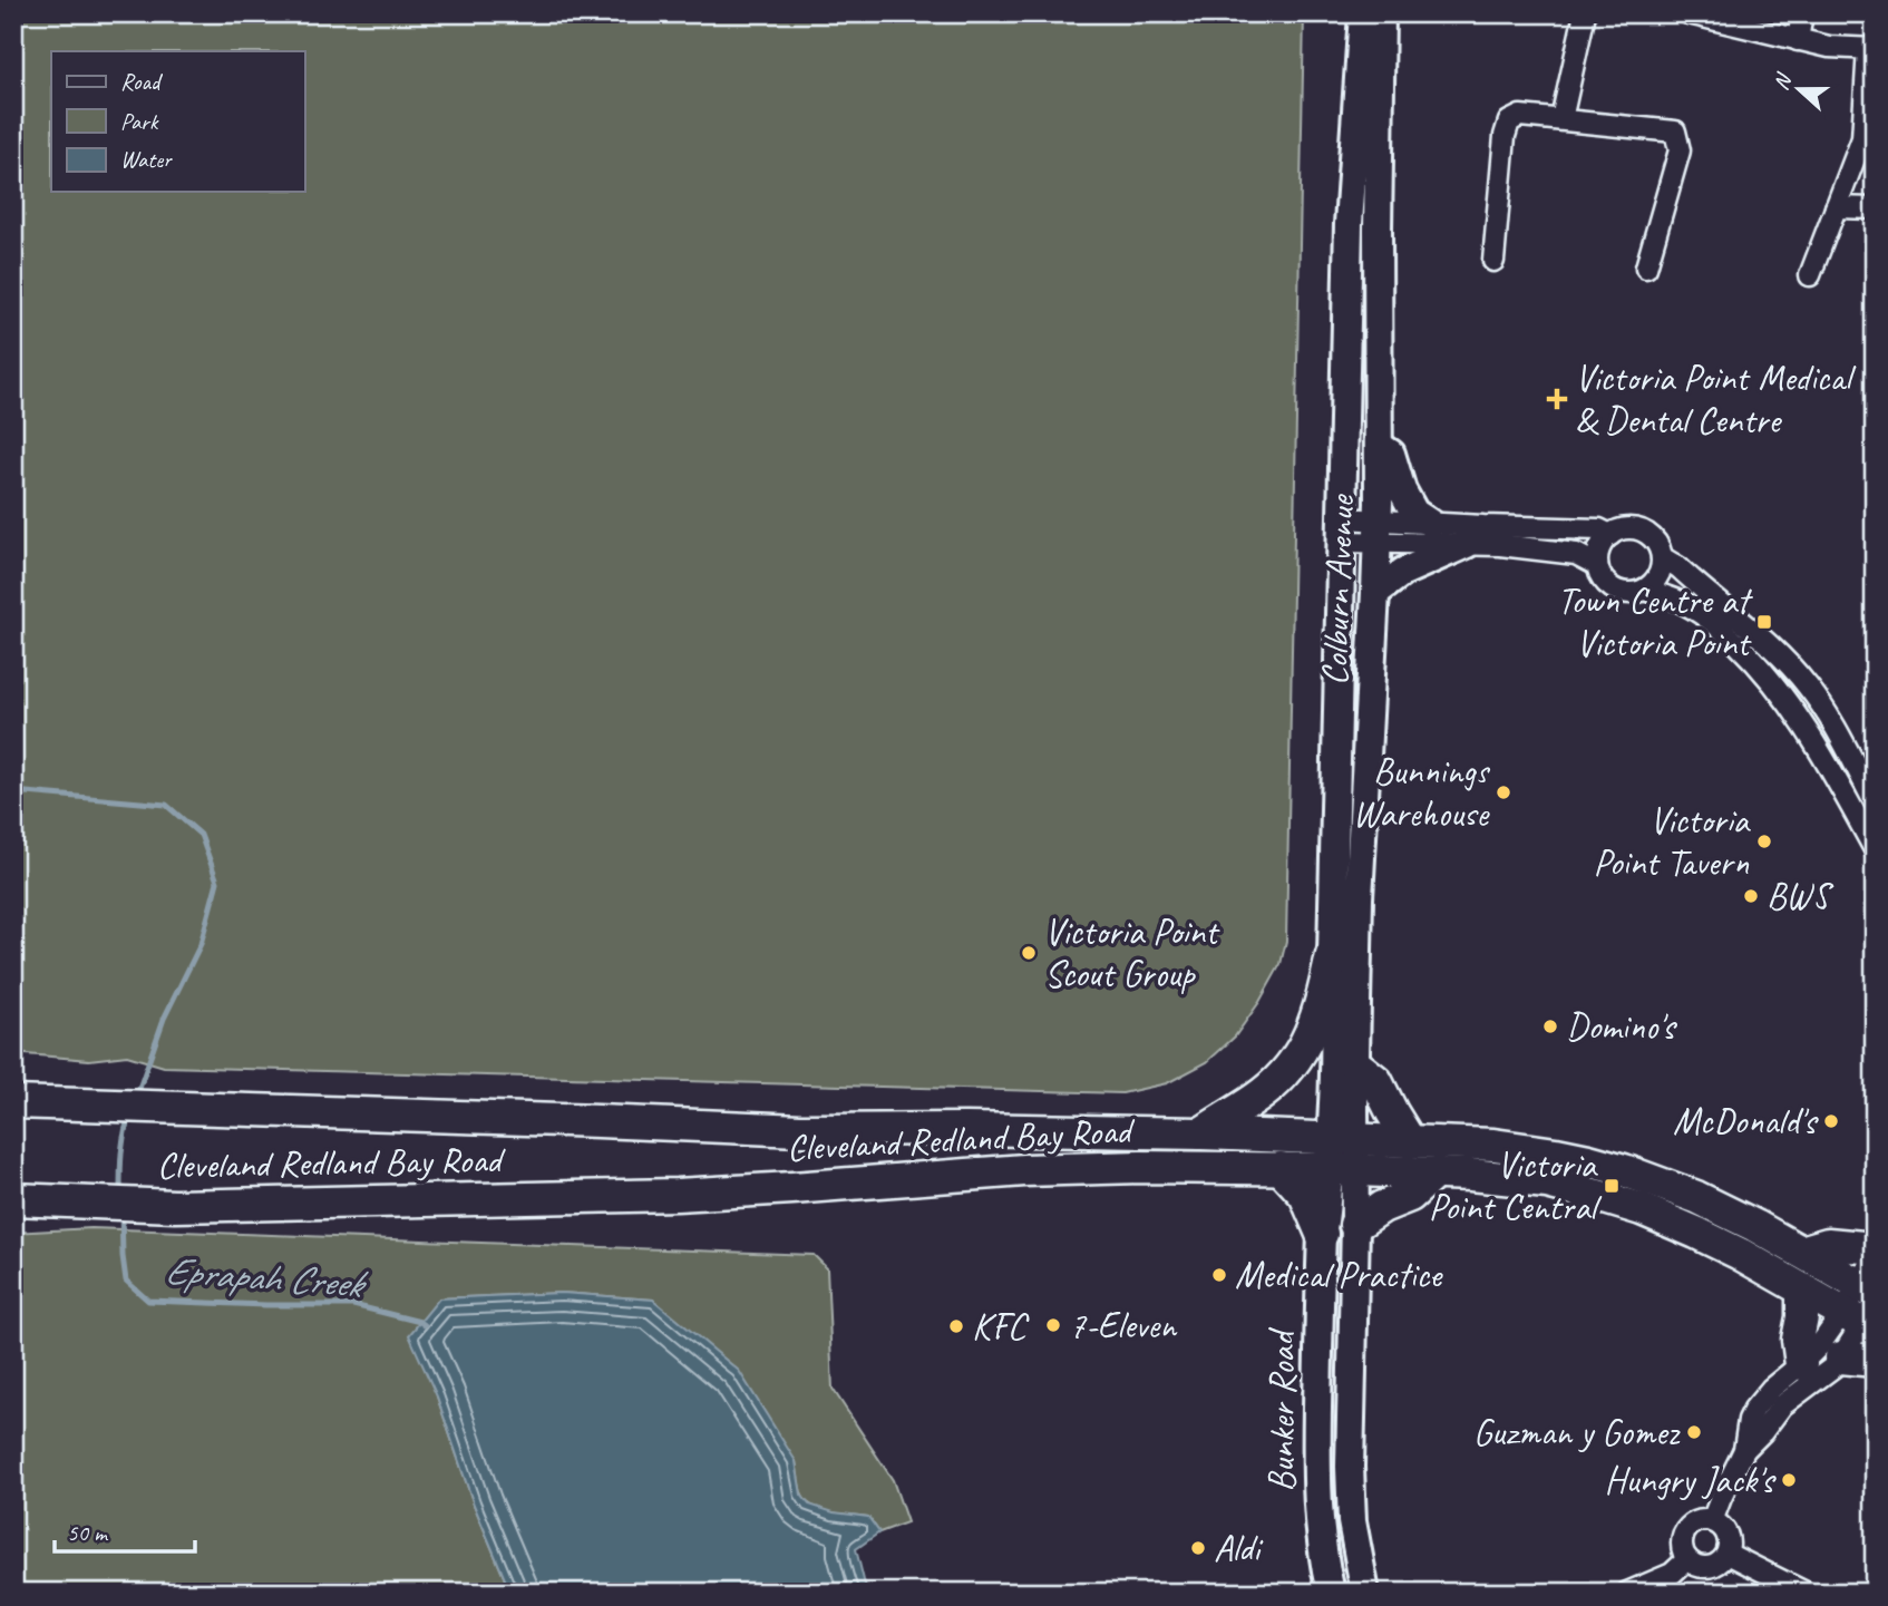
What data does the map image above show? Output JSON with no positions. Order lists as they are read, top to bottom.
{
  "streets": {
    "highway": ["Cleveland Redland Bay Road"],
    "main road": ["Colburn Avenue", "Bunker Road"]
  },
  "crossings": [
    ["Colburn Avenue", "Cleveland Redland Bay Road"],
    ["Colburn Avenue", "Bunker Road"],
    ["Cleveland Redland Bay Road", "Bunker Road"]
  ],
  "water": ["Eprapah Creek"],
  "places": {
    "health": ["Victoria Point Medical & Dental Centre"],
    "transit": ["Town Centre at Victoria Point", "Victoria Point Central"],
    "other": [
      "Bunnings Warehouse",
      "Victoria Point Tavern",
      "BWS",
      "Victoria Point Scout Group",
      "Domino's",
      "McDonald's",
      "Medical Practice",
      "7-Eleven",
      "KFC",
      "Guzman y Gomez",
      "Hungry Jack's",
      "Aldi"
    ]
  },
  "legend": ["Road", "Park", "Water"],
  "scale_bar": "50 m",
  "north": "left"
}
